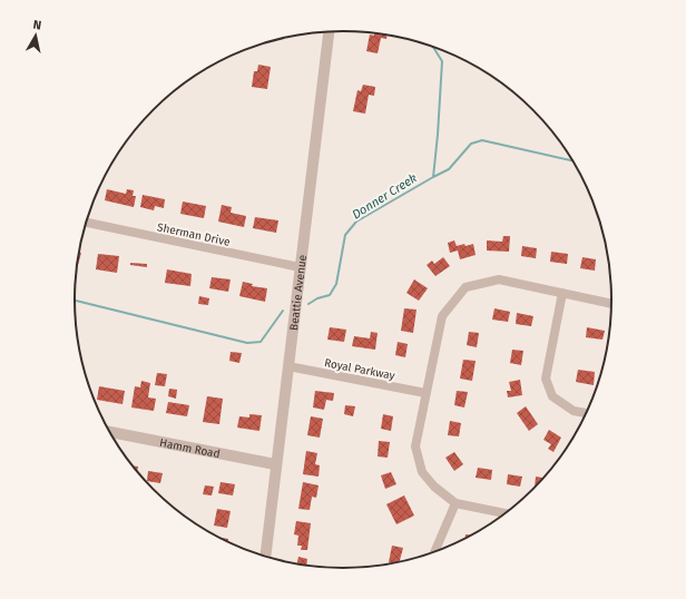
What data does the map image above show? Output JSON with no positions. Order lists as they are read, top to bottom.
{
  "streets": {
    "street": [
      "Sherman Drive",
      "Beattie Avenue",
      "Royal Parkway",
      "Hamm Road"
    ]
  },
  "crossings": [
    ["Sherman Drive", "Beattie Avenue"],
    ["Beattie Avenue", "Royal Parkway"],
    ["Beattie Avenue", "Hamm Road"]
  ],
  "water": ["Donner Creek"],
  "north": "top"
}
